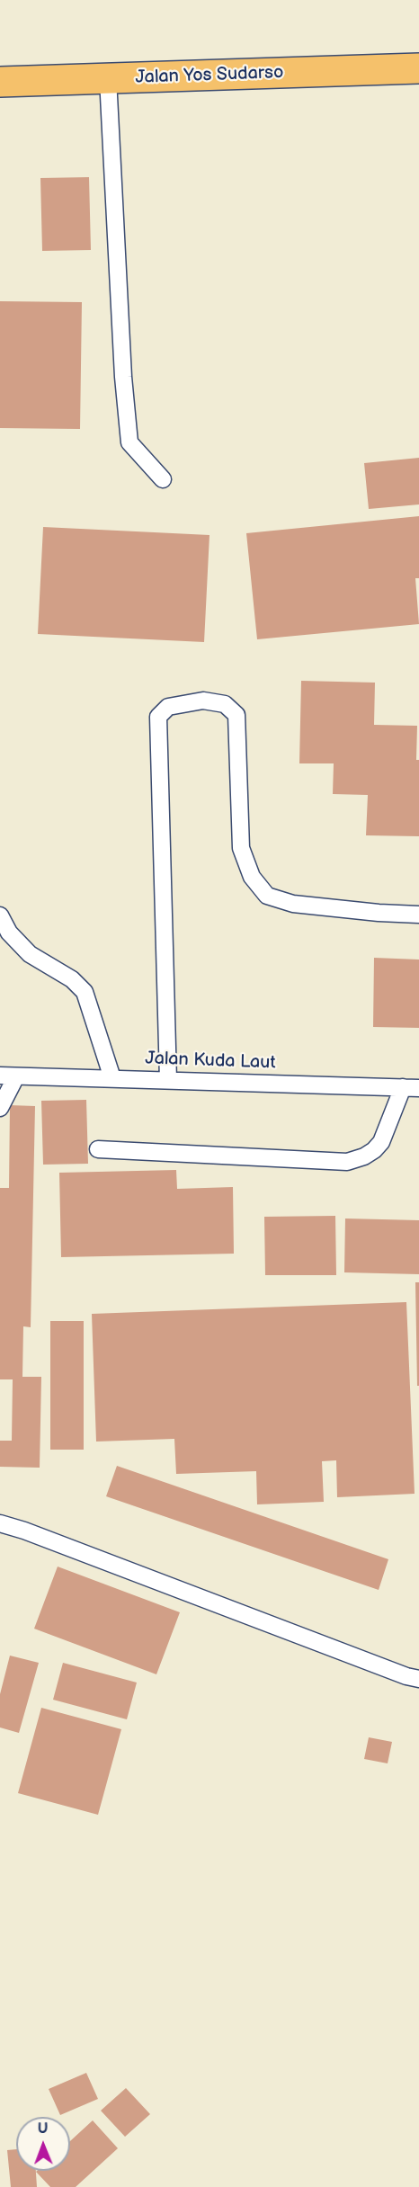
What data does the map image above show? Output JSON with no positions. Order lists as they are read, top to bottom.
{
  "streets": {
    "main road": ["Jalan Yos Sudarso"],
    "lane": ["Jalan Kuda Laut"]
  },
  "north": "top"
}
